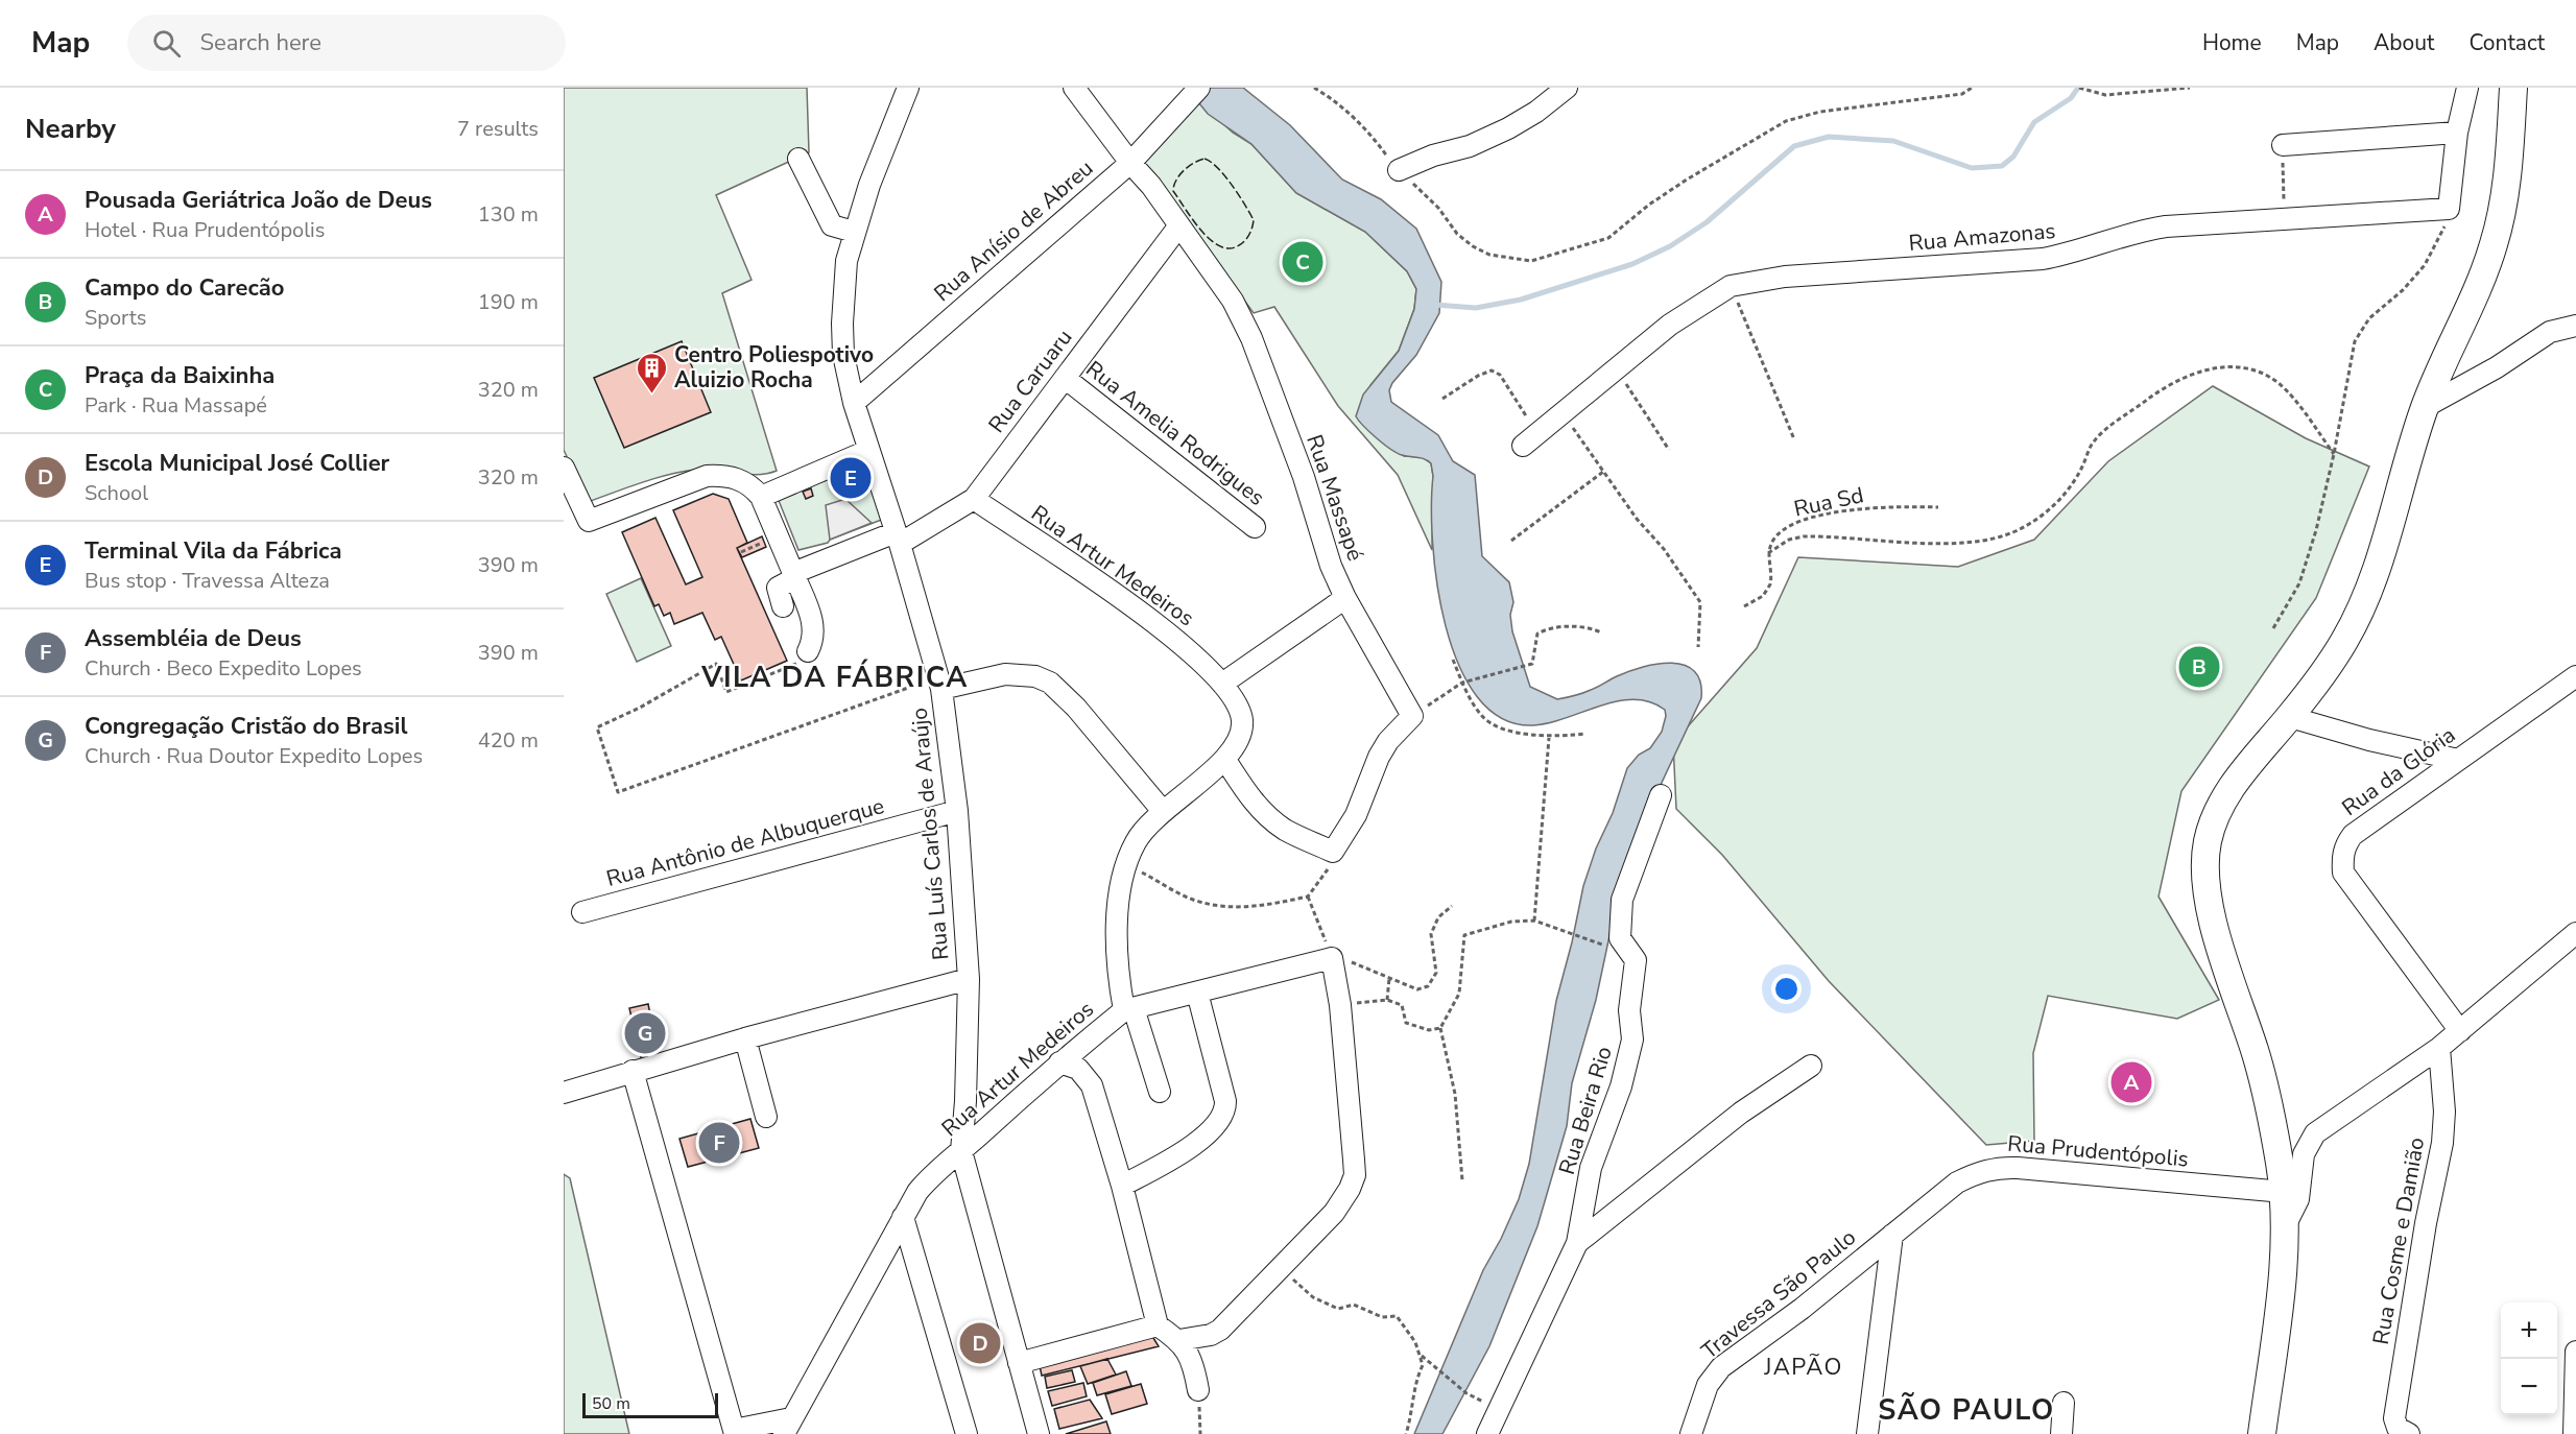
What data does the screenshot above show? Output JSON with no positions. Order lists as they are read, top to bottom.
{
  "streets": {
    "street": [
      "Rua Anísio de Abreu",
      "Rua Amazonas",
      "Rua Caruaru",
      "Rua Amelia Rodrigues",
      "Rua Massapé",
      "Rua Artur Medeiros",
      "Rua da Glória",
      "Rua Luís Carlos de Araújo",
      "Rua Antônio de Albuquerque",
      "Rua Beira Rio",
      "Rua Prudentópolis",
      "Rua Cosme e Damião",
      "Travessa São Paulo"
    ],
    "path": ["Rua Sd"]
  },
  "crossings": [
    ["Rua Anísio de Abreu", "Rua Massapé"],
    ["Rua Anísio de Abreu", "Rua Luís Carlos de Araújo"],
    ["Rua Caruaru", "Rua Amelia Rodrigues"],
    ["Rua Caruaru", "Rua Massapé"],
    ["Rua Caruaru", "Rua Artur Medeiros"],
    ["Rua Caruaru", "Rua Luís Carlos de Araújo"],
    ["Rua Artur Medeiros", "Rua Luís Carlos de Araújo"],
    ["Rua Luís Carlos de Araújo", "Rua Antônio de Albuquerque"],
    ["Rua Prudentópolis", "Travessa São Paulo"]
  ],
  "districts": ["VILA DA FÁBRICA", "JAPÃO", "SÃO PAULO"],
  "places": {
    "building": ["Centro Poliespotivo Aluizio Rocha"]
  },
  "scale_bar": "50 m",
  "page": {
    "header": "Map",
    "search": "Search here",
    "nav": [
      "Home",
      "Map",
      "About",
      "Contact"
    ],
    "heading": ["Nearby", "7 results"],
    "list": [
      {
        "mark": "A",
        "name": "Pousada Geriátrica João de Deus",
        "note": "Hotel · Rua Prudentópolis",
        "value": "130 m"
      },
      {
        "mark": "B",
        "name": "Campo do Carecão",
        "note": "Sports",
        "value": "190 m"
      },
      {
        "mark": "C",
        "name": "Praça da Baixinha",
        "note": "Park · Rua Massapé",
        "value": "320 m"
      },
      {
        "mark": "D",
        "name": "Escola Municipal José Collier",
        "note": "School",
        "value": "320 m"
      },
      {
        "mark": "E",
        "name": "Terminal Vila da Fábrica",
        "note": "Bus stop · Travessa Alteza",
        "value": "390 m"
      },
      {
        "mark": "F",
        "name": "Assembléia de Deus",
        "note": "Church · Beco Expedito Lopes",
        "value": "390 m"
      },
      {
        "mark": "G",
        "name": "Congregação Cristão do Brasil",
        "note": "Church · Rua Doutor Expedito Lopes",
        "value": "420 m"
      }
    ],
    "pins": [
      "C",
      "E",
      "B",
      "G",
      "A",
      "F",
      "D"
    ],
    "map_buttons": ["+", "−"],
    "scale": "50 m"
  }
}
